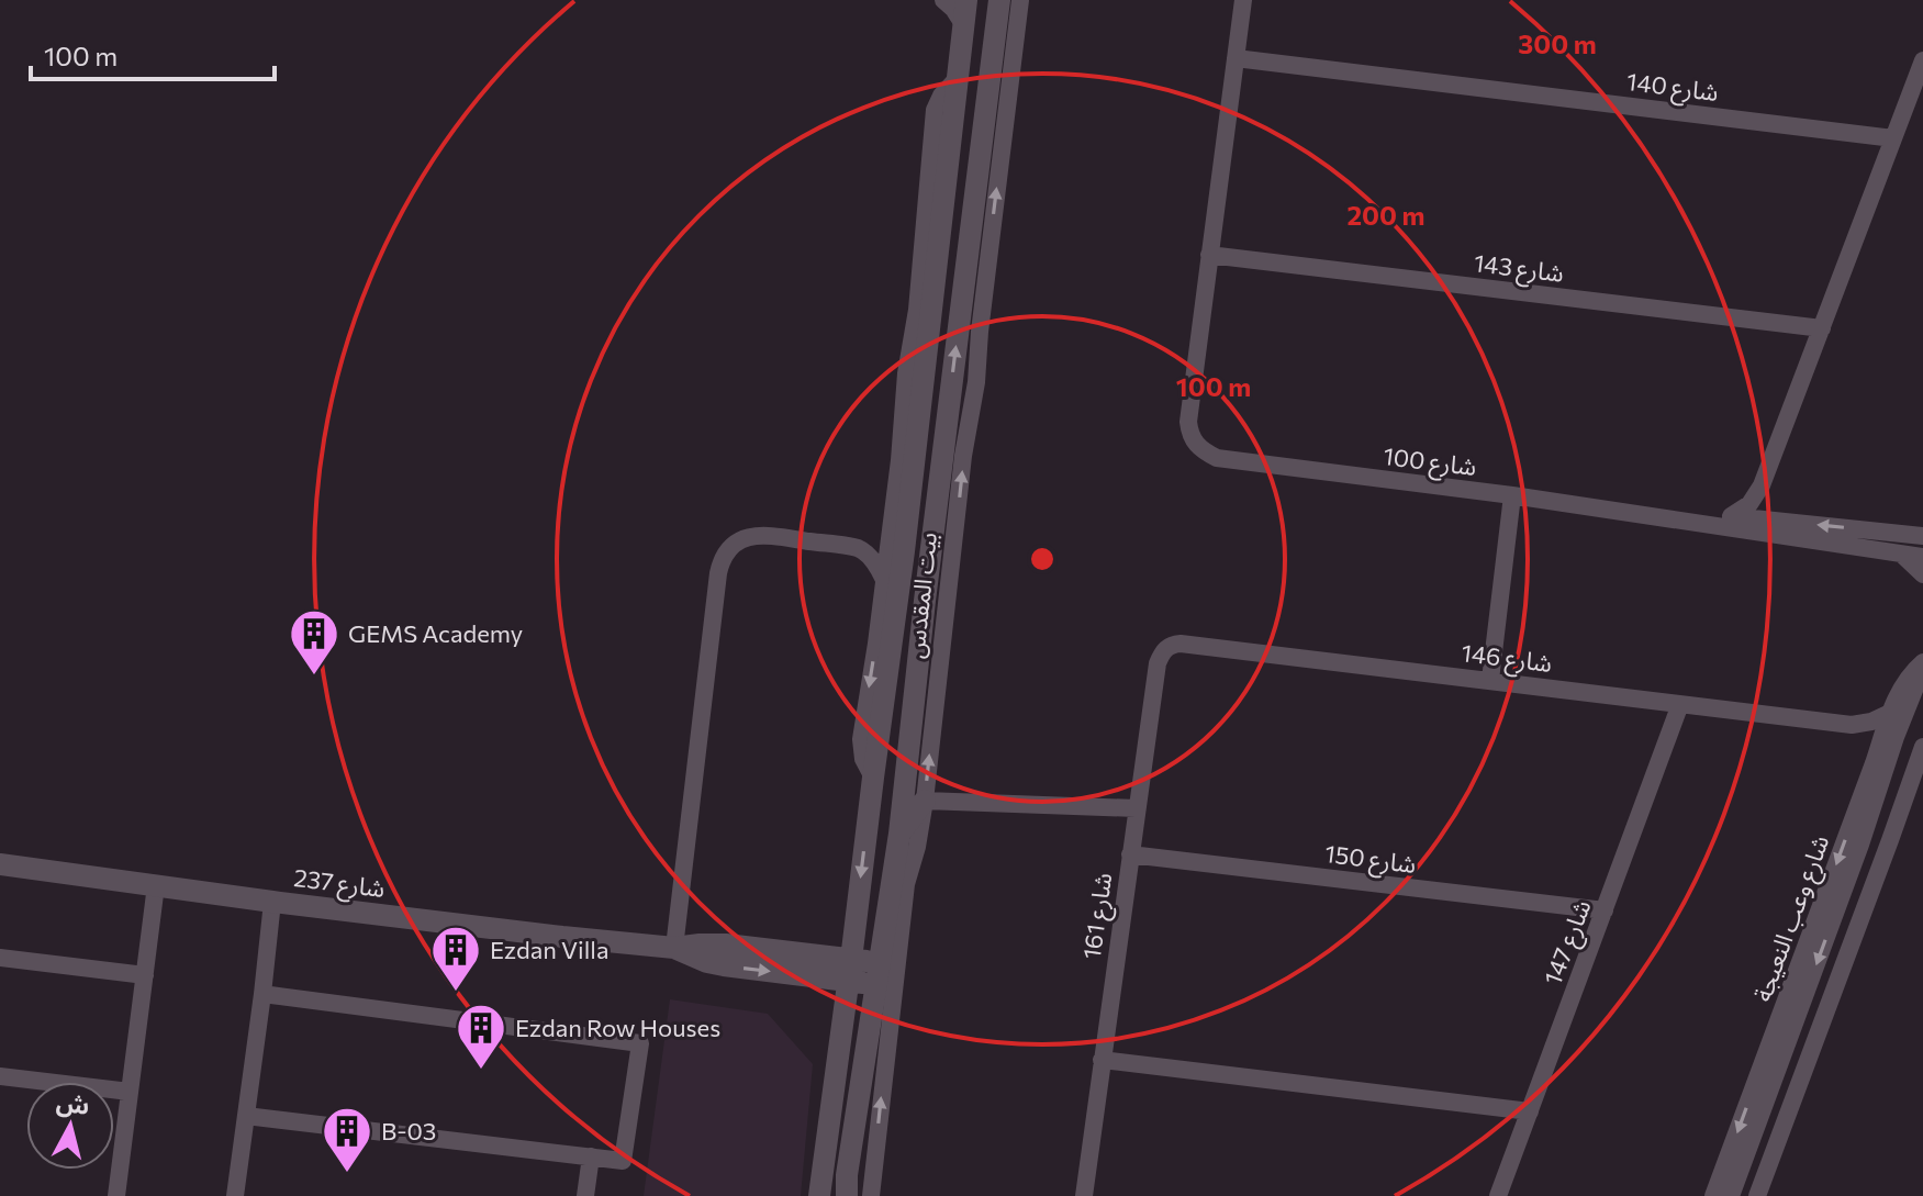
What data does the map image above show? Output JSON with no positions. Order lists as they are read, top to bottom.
{
  "streets": {
    "street": [
      "شارع 140",
      "شارع 143",
      "شارع 100",
      "بيت المقدس",
      "شارع 146",
      "شارع 150",
      "شارع 237",
      "شارع 161",
      "شارع وعب النعيجة",
      "شارع 147"
    ]
  },
  "crossings": [
    ["شارع 143", "شارع 100"],
    ["بيت المقدس", "شارع 237"],
    ["شارع 146", "شارع 161"],
    ["شارع 146", "شارع وعب النعيجة"],
    ["شارع 146", "شارع 147"],
    ["شارع 150", "شارع 161"],
    ["شارع 150", "شارع 147"]
  ],
  "places": {
    "building": [
      "GEMS Academy",
      "Ezdan Villa",
      "Ezdan Row Houses",
      "B-03"
    ]
  },
  "scale_bar": "100 m",
  "north": "top",
  "rings": ["300 m", "200 m", "100 m"]
}
